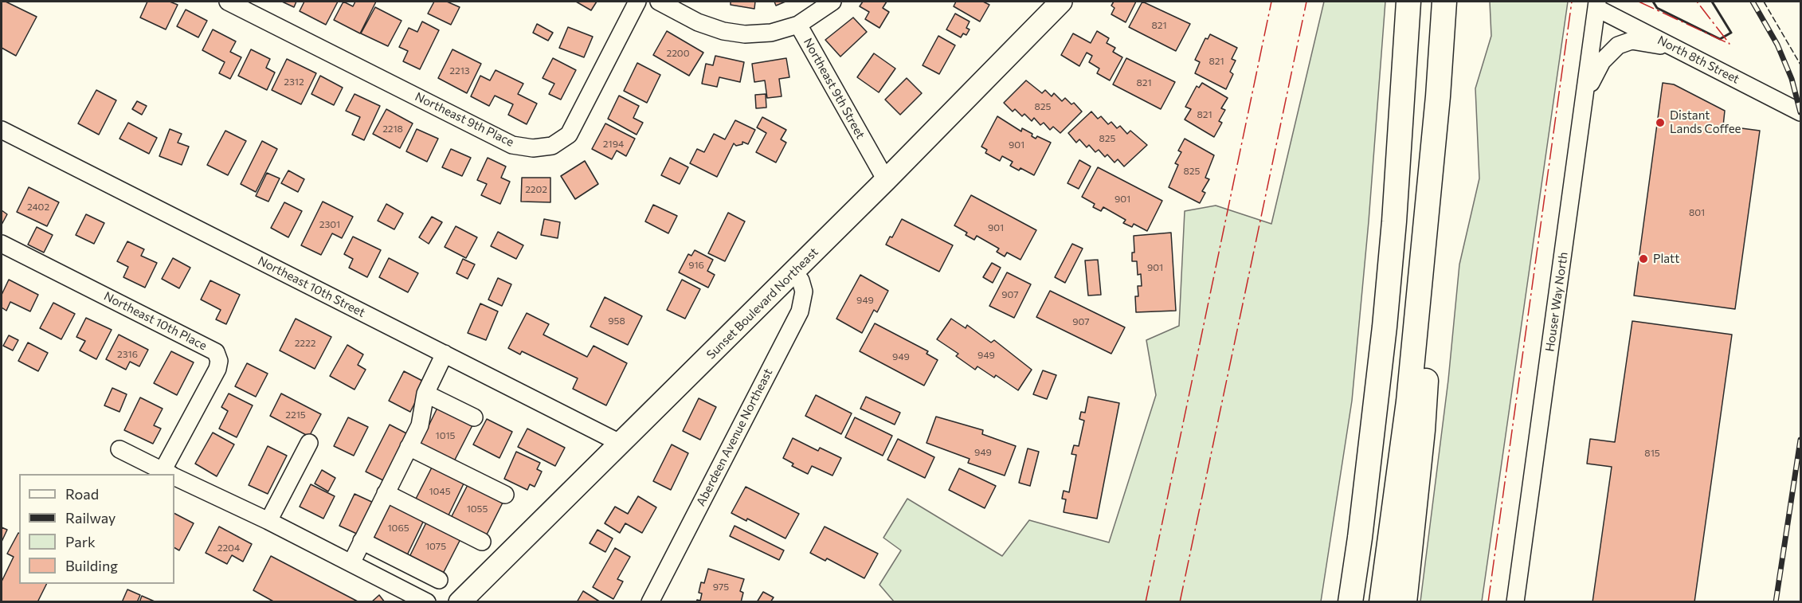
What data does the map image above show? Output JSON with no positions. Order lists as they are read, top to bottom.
{
  "streets": {
    "main road": ["Sunset Boulevard Northeast"],
    "street": [
      "North 8th Street",
      "Northeast 9th Street",
      "Northeast 9th Place",
      "Northeast 10th Street",
      "Houser Way North",
      "Northeast 10th Place",
      "Aberdeen Avenue Northeast"
    ]
  },
  "crossings": [
    ["North 8th Street", "Houser Way North"],
    ["Northeast 9th Street", "Sunset Boulevard Northeast"],
    ["Northeast 10th Street", "Sunset Boulevard Northeast"],
    ["Sunset Boulevard Northeast", "Aberdeen Avenue Northeast"]
  ],
  "places": ["Distant Lands Coffee", "Platt"],
  "house_numbers": [
    "821",
    "2200",
    "821",
    "2213",
    "2312",
    "821",
    "825",
    "821",
    "2218",
    "825",
    "2194",
    "901",
    "825",
    "2202",
    "901",
    "2402",
    "801",
    "2301",
    "901",
    "916",
    "901",
    "907",
    "949",
    "958",
    "907",
    "2222",
    "2316",
    "949",
    "949",
    "2215",
    "1015",
    "949",
    "815",
    "1045",
    "1055",
    "1065",
    "1075",
    "2204",
    "975"
  ],
  "legend": [
    "Road",
    "Railway",
    "Park",
    "Building"
  ]
}
